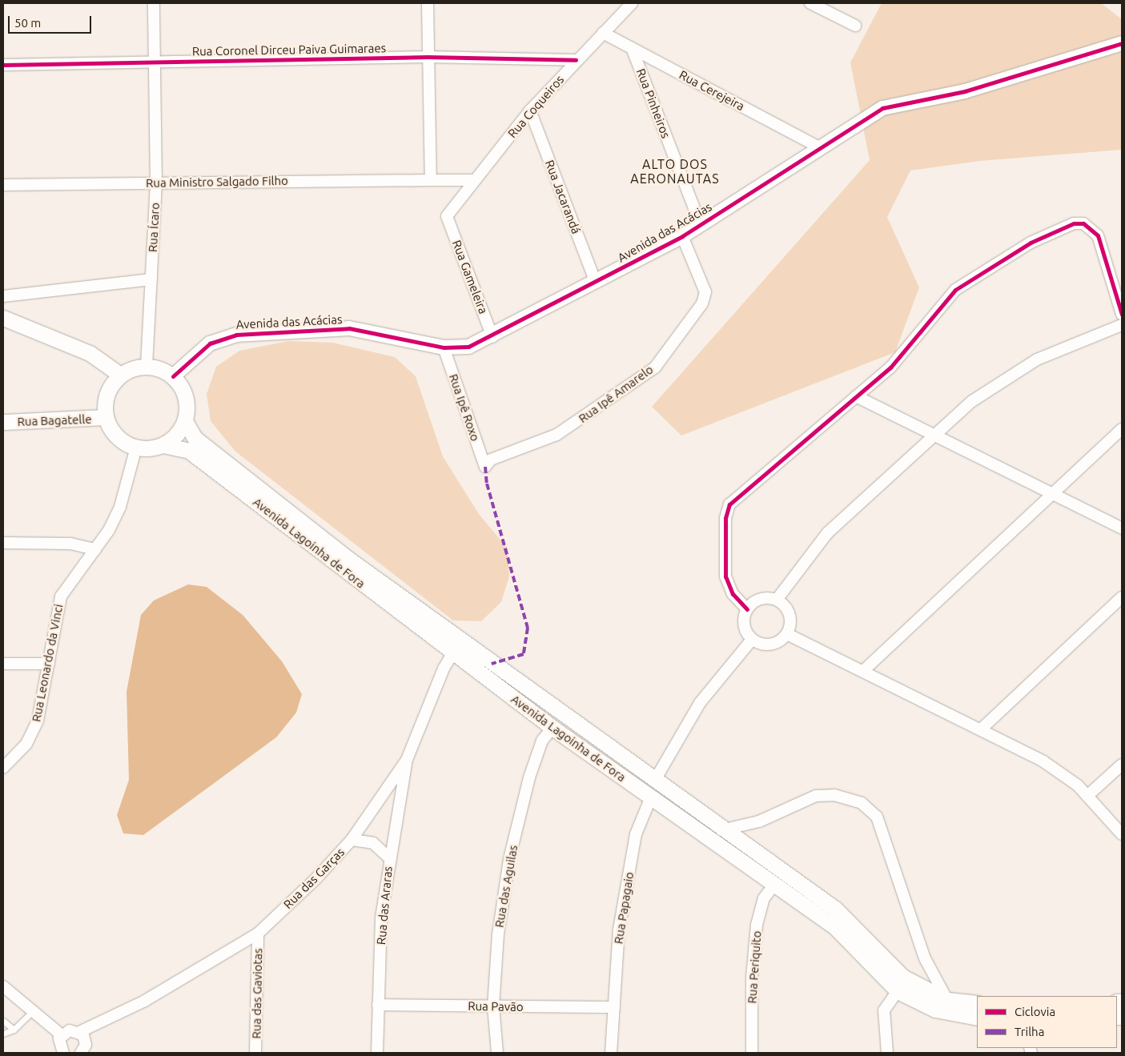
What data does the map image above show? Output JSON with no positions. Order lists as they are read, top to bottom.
{
  "streets": {
    "main road": ["Rua Bagatelle", "Avenida Lagoinha de Fora"],
    "street": [
      "Rua Coronel Dirceu Paiva Guimaraes",
      "Rua Cerejeira",
      "Rua Pinheiros",
      "Rua Coqueiros",
      "Rua Ministro Salgado Filho",
      "Rua Jacarandá",
      "Rua Ícaro",
      "Avenida das Acácias",
      "Rua Gameleira",
      "Rua Ipê Amarelo",
      "Rua Ipê Roxo",
      "Rua Leonardo da Vinci",
      "Rua das Garças",
      "Rua das Aguilas",
      "Rua das Araras",
      "Rua Papagaio",
      "Rua Periquito",
      "Rua das Gaviotas",
      "Rua Pavão"
    ]
  },
  "crossings": [
    ["Rua Coronel Dirceu Paiva Guimaraes", "Rua Coqueiros"],
    ["Rua Coronel Dirceu Paiva Guimaraes", "Rua Ícaro"],
    ["Rua Cerejeira", "Rua Pinheiros"],
    ["Rua Cerejeira", "Rua Coqueiros"],
    ["Rua Cerejeira", "Avenida das Acácias"],
    ["Rua Pinheiros", "Avenida das Acácias"],
    ["Rua Coqueiros", "Rua Ministro Salgado Filho"],
    ["Rua Coqueiros", "Rua Jacarandá"],
    ["Rua Coqueiros", "Rua Gameleira"],
    ["Rua Ministro Salgado Filho", "Rua Ícaro"],
    ["Rua Jacarandá", "Avenida das Acácias"],
    ["Rua Ícaro", "Avenida das Acácias"],
    ["Rua Ícaro", "Rua Bagatelle"],
    ["Rua Ícaro", "Avenida Lagoinha de Fora"],
    ["Rua Ícaro", "Rua Leonardo da Vinci"],
    ["Avenida das Acácias", "Rua Gameleira"],
    ["Avenida das Acácias", "Rua Ipê Amarelo"],
    ["Avenida das Acácias", "Rua Ipê Roxo"],
    ["Avenida das Acácias", "Rua Bagatelle"],
    ["Avenida das Acácias", "Avenida Lagoinha de Fora"],
    ["Avenida das Acácias", "Rua Leonardo da Vinci"],
    ["Rua Ipê Amarelo", "Rua Ipê Roxo"],
    ["Rua Bagatelle", "Avenida Lagoinha de Fora"],
    ["Rua Bagatelle", "Rua Leonardo da Vinci"],
    ["Avenida Lagoinha de Fora", "Rua Leonardo da Vinci"],
    ["Avenida Lagoinha de Fora", "Rua das Garças"],
    ["Avenida Lagoinha de Fora", "Rua das Aguilas"],
    ["Avenida Lagoinha de Fora", "Rua Papagaio"],
    ["Avenida Lagoinha de Fora", "Rua Periquito"],
    ["Rua das Garças", "Rua das Araras"],
    ["Rua das Garças", "Rua das Gaviotas"],
    ["Rua das Aguilas", "Rua Pavão"],
    ["Rua das Araras", "Rua Pavão"],
    ["Rua Papagaio", "Rua Pavão"]
  ],
  "districts": ["ALTO DOS AERONAUTAS"],
  "legend": ["Ciclovia", "Trilha"],
  "scale_bar": "50 m"
}
